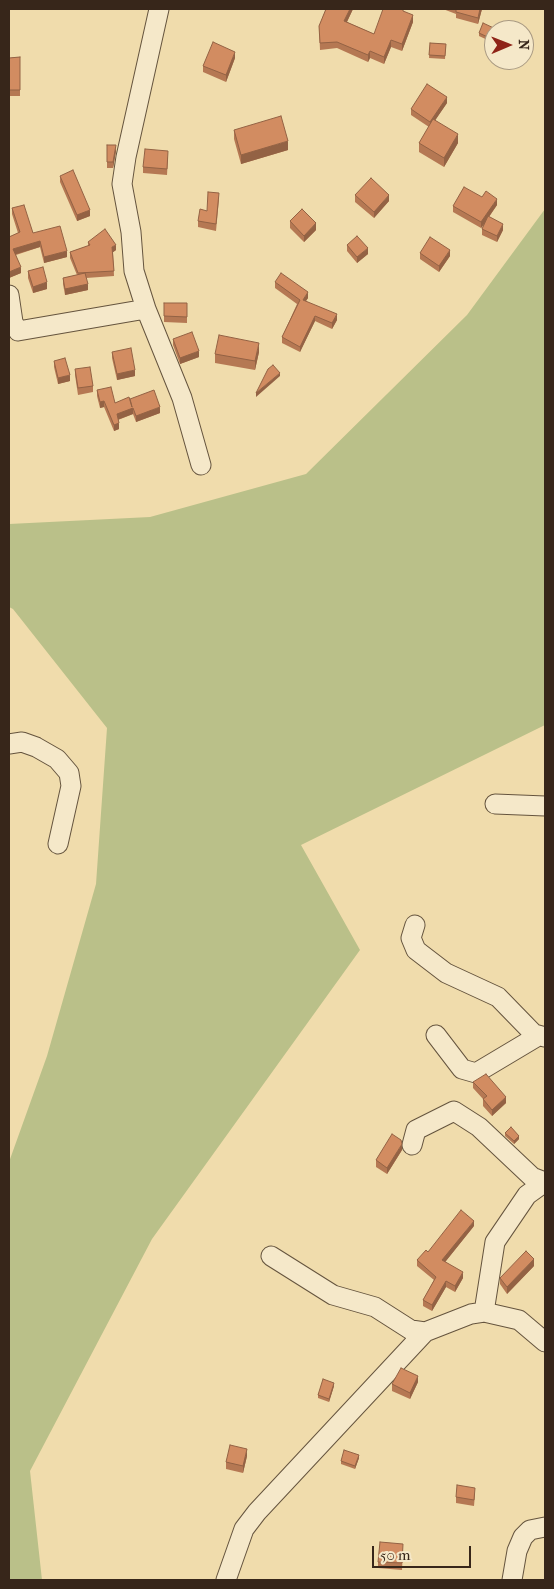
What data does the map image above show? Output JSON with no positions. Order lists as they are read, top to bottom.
{
  "scale_bar": "50 m",
  "north": "right"
}
